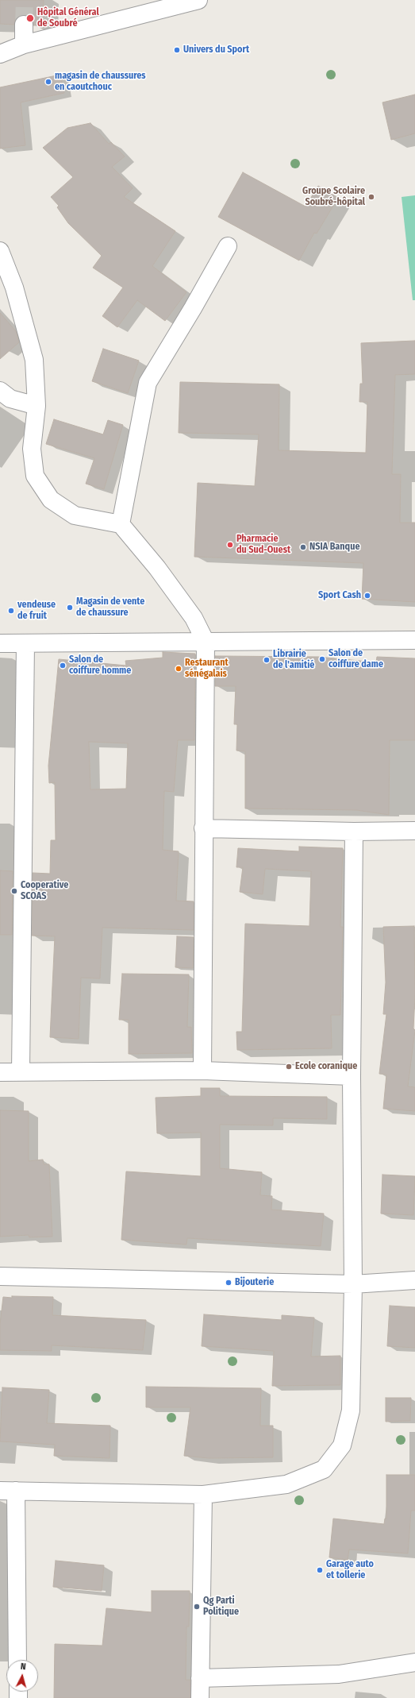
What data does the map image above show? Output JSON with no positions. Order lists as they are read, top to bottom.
{
  "places": [
    "Hôpital Général de Soubré",
    "Univers du Sport",
    "magasin de chaussures en caoutchouc",
    "Groupe Scolaire Soubré-hôpital",
    "Pharmacie du Sud-Ouest",
    "NSIA Banque",
    "Sport Cash",
    "Magasin de vente de chaussure",
    "vendeuse de fruit",
    "Salon de coiffure dame",
    "Librairie de l'amitié",
    "Salon de coiffure homme",
    "Restaurant sénégalais",
    "Cooperative SCOAS",
    "Ecole coranique",
    "Bijouterie",
    "Garage auto et tollerie",
    "Qg Parti Politique"
  ],
  "north": "top"
}
